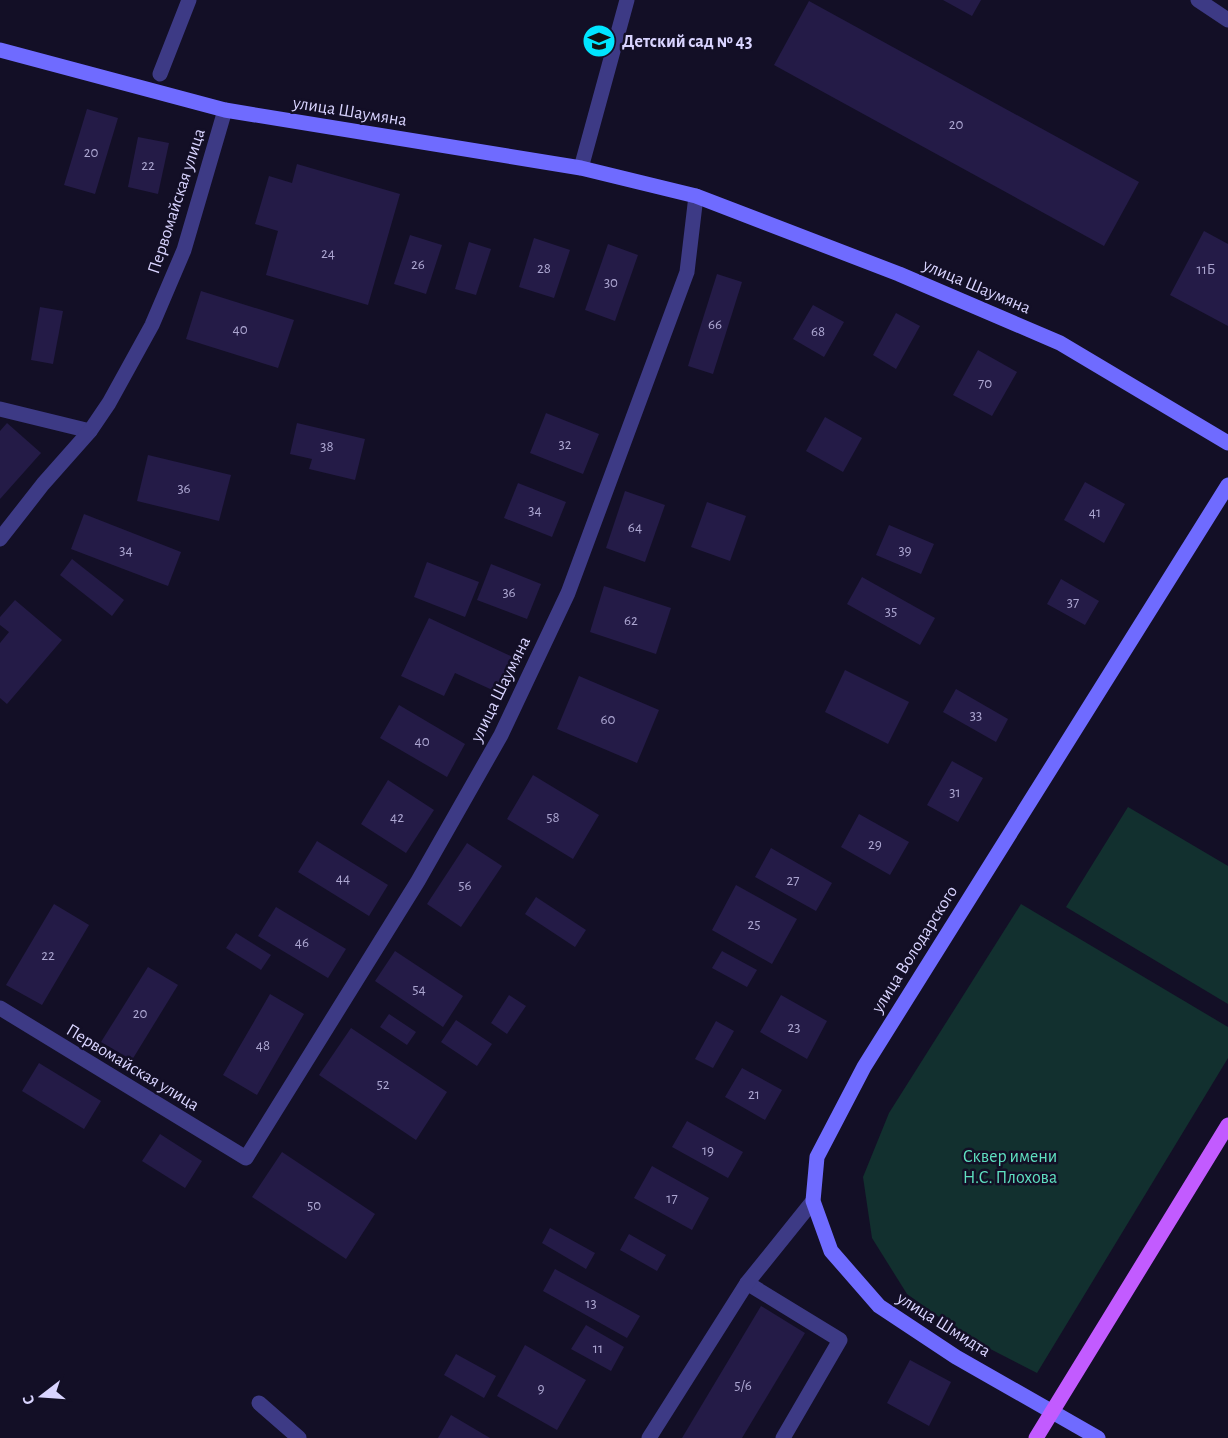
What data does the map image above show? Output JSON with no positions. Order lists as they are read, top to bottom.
{
  "streets": {
    "main road": ["улица Шаумяна", "улица Володарского", "улица Шмидта"],
    "street": ["Первомайская улица"]
  },
  "crossings": [
    ["улица Шаумяна", "Первомайская улица"],
    ["улица Володарского", "улица Шмидта"]
  ],
  "parks": ["Сквер имени Н.С. Плохова"],
  "places": {
    "school or university": ["Детский сад № 43"]
  },
  "house_numbers": [
    "20",
    "20",
    "22",
    "24",
    "26",
    "28",
    "11Б",
    "30",
    "66",
    "40",
    "68",
    "70",
    "32",
    "38",
    "36",
    "34",
    "41",
    "64",
    "34",
    "39",
    "36",
    "37",
    "35",
    "62",
    "33",
    "60",
    "40",
    "31",
    "42",
    "58",
    "29",
    "44",
    "27",
    "56",
    "25",
    "46",
    "22",
    "54",
    "20",
    "23",
    "48",
    "52",
    "21",
    "19",
    "17",
    "50",
    "13",
    "11",
    "5/6",
    "9"
  ],
  "north": "left"
}
